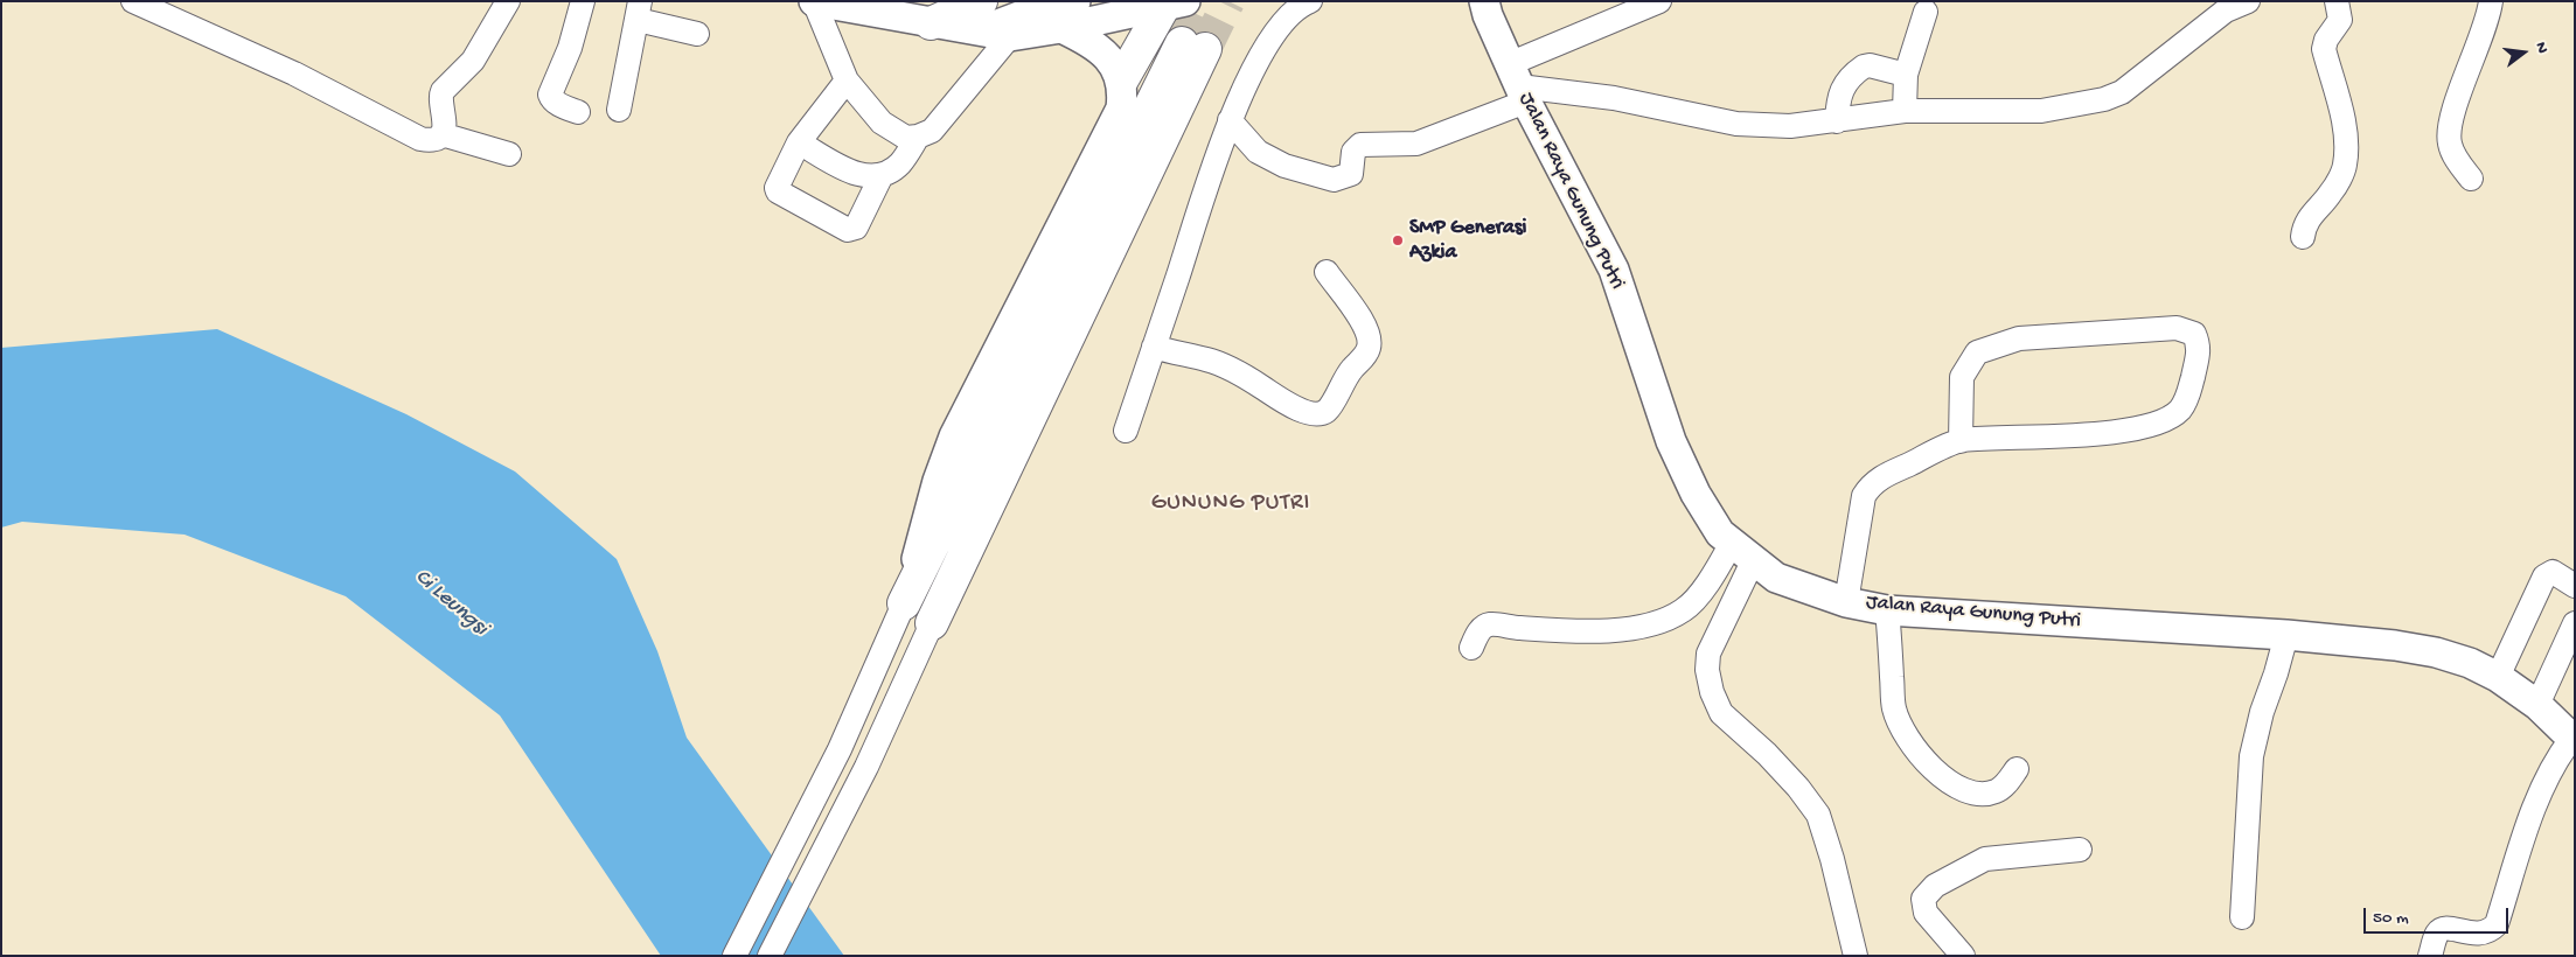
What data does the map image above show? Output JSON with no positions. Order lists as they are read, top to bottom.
{
  "streets": {
    "main road": ["Jalan Raya Gunung Putri"]
  },
  "districts": ["GUNUNG PUTRI"],
  "water": ["Ci Leungsi"],
  "places": ["SMP Generasi Azkia"],
  "scale_bar": "50 m",
  "north": "right"
}
